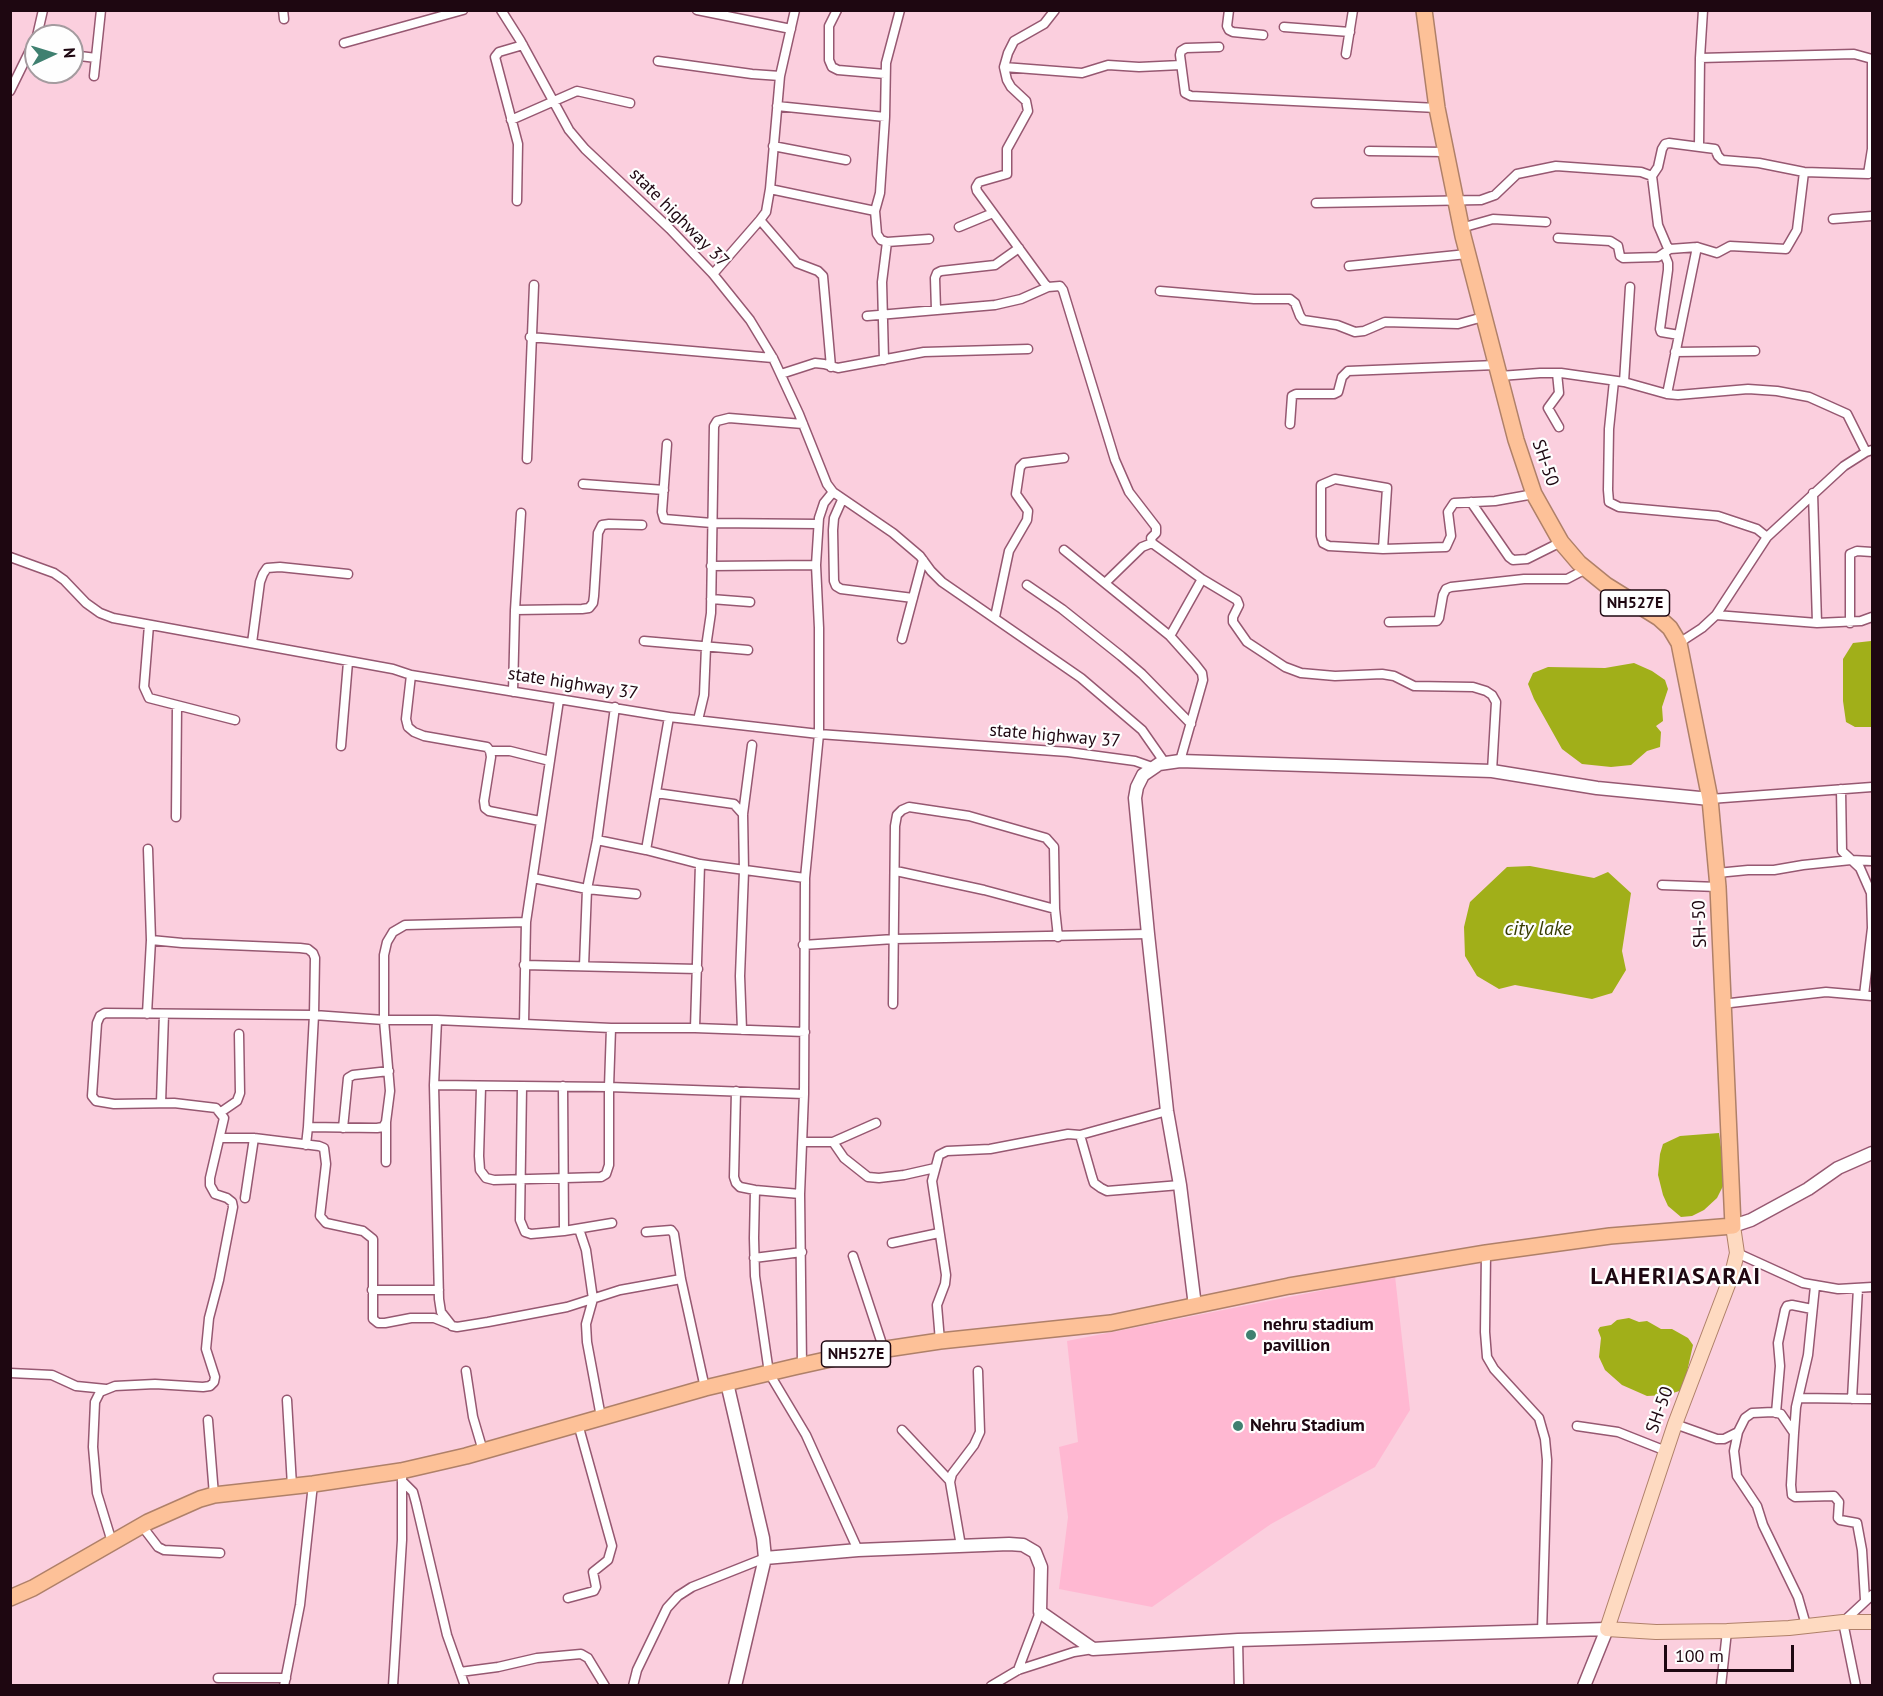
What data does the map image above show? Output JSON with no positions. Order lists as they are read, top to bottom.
{
  "streets": {
    "highway": ["SH-50", "NH527E"],
    "street": ["state highway 37"]
  },
  "crossings": [
    ["SH-50", "NH527E"]
  ],
  "districts": ["LAHERIASARAI"],
  "water": ["city lake"],
  "places": ["nehru stadium pavillion", "Nehru Stadium"],
  "scale_bar": "100 m",
  "north": "right"
}
